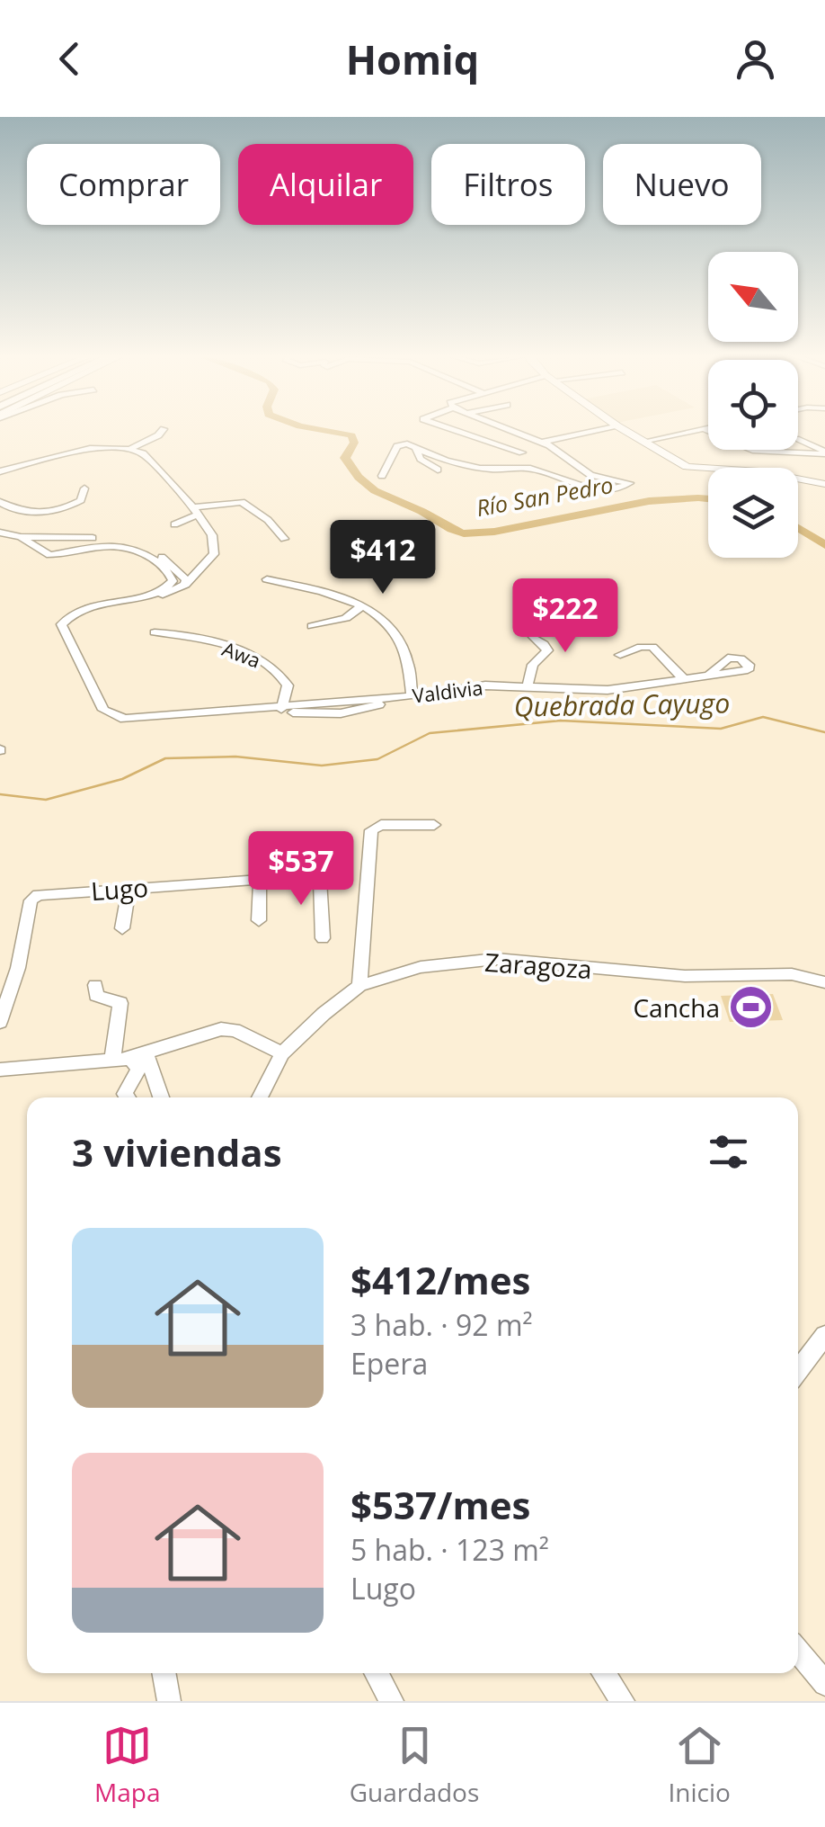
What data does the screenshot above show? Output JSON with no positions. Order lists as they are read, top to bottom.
{
  "streets": {
    "street": [
      "Awa",
      "Valdivia",
      "Lugo",
      "Zaragoza"
    ]
  },
  "crossings": [
    ["Awa", "Valdivia"]
  ],
  "water": ["Río San Pedro", "Quebrada Cayugo"],
  "places": {
    "sports": ["Cancha"]
  },
  "north": "top left",
  "page": {
    "header": "Homiq",
    "chip": [
      "Comprar",
      "Alquilar",
      "Filtros",
      "Nuevo"
    ],
    "price": ["$412", "$222", "$537"],
    "heading": "3 viviendas",
    "list": [
      {
        "name": "$412/mes",
        "note": "3 hab. · 92 m² · Epera"
      },
      {
        "name": "$537/mes",
        "note": "5 hab. · 123 m² · Lugo"
      }
    ],
    "tabs": ["Mapa", "Guardados", "Inicio"]
  }
}
